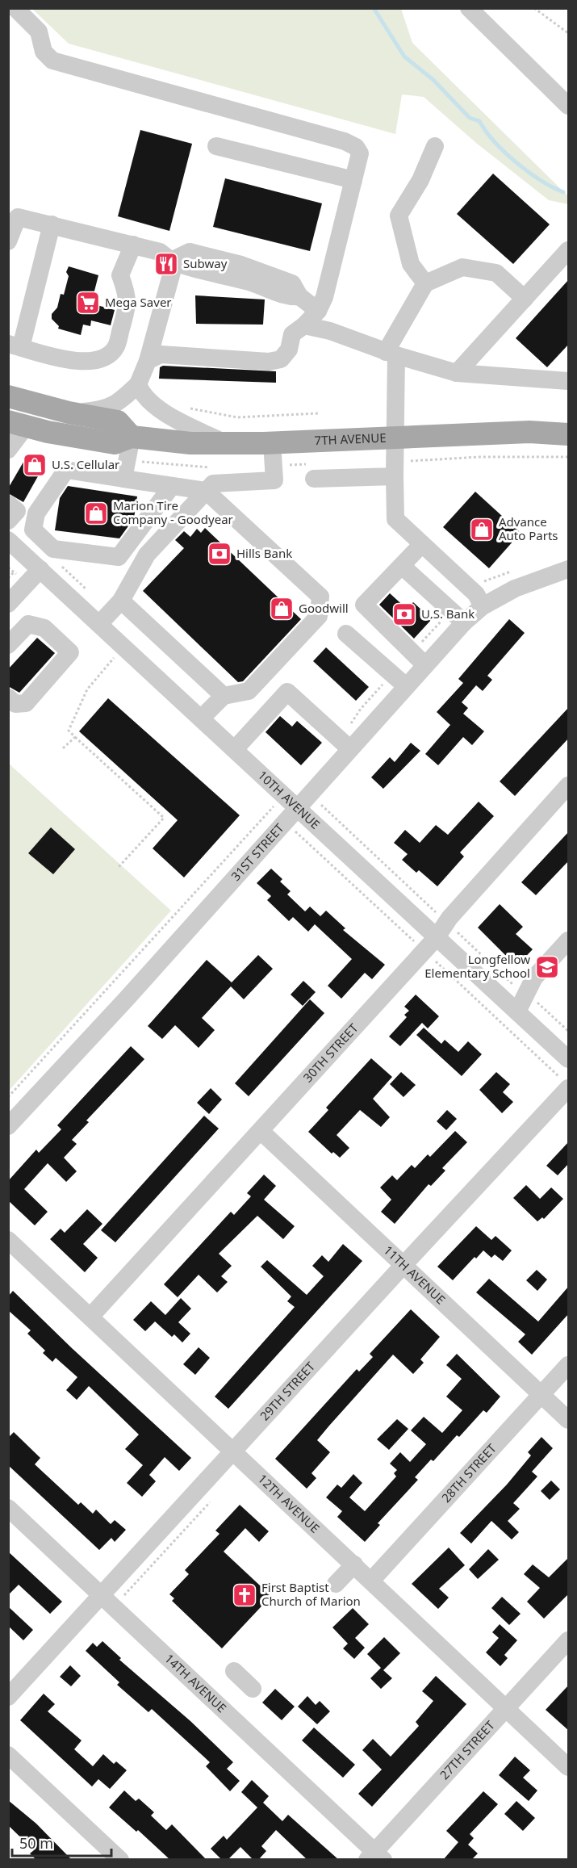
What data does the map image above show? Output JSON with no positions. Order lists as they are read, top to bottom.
{
  "streets": {
    "main road": ["7TH AVENUE"],
    "street": [
      "10TH AVENUE",
      "31ST STREET",
      "30TH STREET",
      "11TH AVENUE",
      "29TH STREET",
      "28TH STREET",
      "12TH AVENUE",
      "14TH AVENUE",
      "27TH STREET"
    ]
  },
  "crossings": [
    ["10TH AVENUE", "31ST STREET"],
    ["10TH AVENUE", "30TH STREET"],
    ["30TH STREET", "11TH AVENUE"],
    ["30TH STREET", "12TH AVENUE"],
    ["11TH AVENUE", "29TH STREET"],
    ["11TH AVENUE", "28TH STREET"],
    ["29TH STREET", "12TH AVENUE"],
    ["29TH STREET", "14TH AVENUE"],
    ["28TH STREET", "12TH AVENUE"],
    ["12TH AVENUE", "27TH STREET"],
    ["14TH AVENUE", "27TH STREET"]
  ],
  "places": {
    "restaurant": ["Subway"],
    "supermarket": ["Mega Saver"],
    "shop": [
      "U.S. Cellular",
      "Marion Tire Company - Goodyear",
      "Advance Auto Parts",
      "Goodwill"
    ],
    "bank": ["Hills Bank", "U.S. Bank"],
    "school or university": ["Longfellow Elementary School"],
    "church": ["First Baptist Church of Marion"]
  },
  "scale_bar": "50 m"
}
